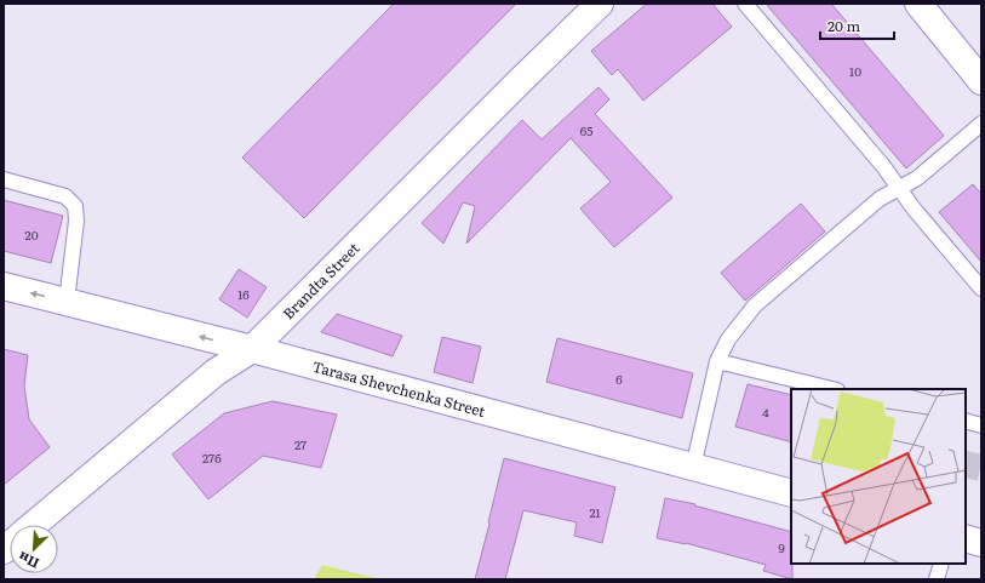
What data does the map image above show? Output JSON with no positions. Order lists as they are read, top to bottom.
{
  "streets": {
    "main road": ["Brandta Street", "Tarasa Shevchenka Street"]
  },
  "crossings": [
    ["Brandta Street", "Tarasa Shevchenka Street"]
  ],
  "house_numbers": [
    "10",
    "65",
    "20",
    "16",
    "6",
    "4",
    "27",
    "27б",
    "21",
    "9"
  ],
  "scale_bar": "20 m",
  "north": "bottom left"
}
